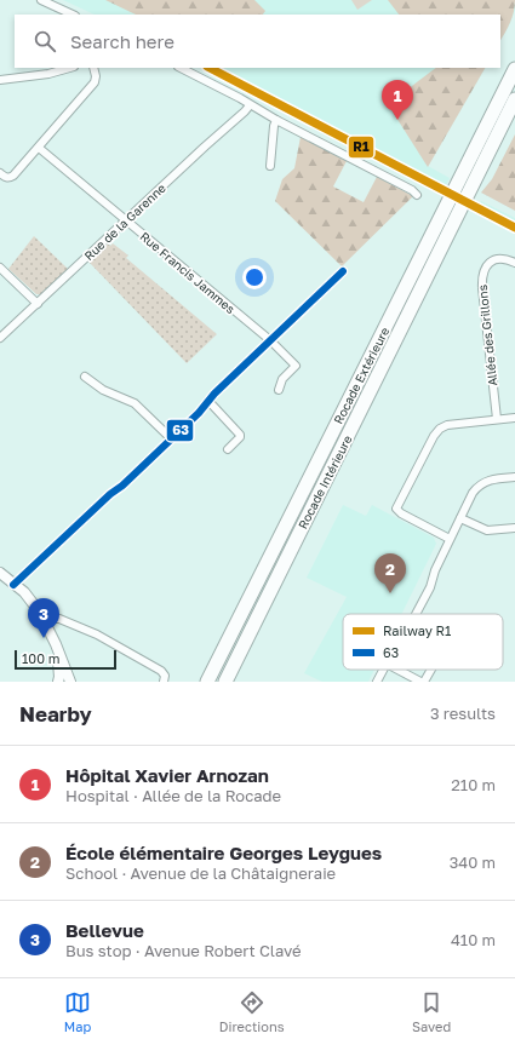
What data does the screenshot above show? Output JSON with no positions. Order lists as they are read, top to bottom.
{
  "streets": {
    "highway": ["Rocade Extérieure", "Rocade Intérieure"],
    "street": ["Rue de la Garenne", "Rue Francis Jammes", "Allée des Grillons"]
  },
  "crossings": [
    ["Rue de la Garenne", "Rue Francis Jammes"]
  ],
  "lines": ["rail line R1", "transit line 63"],
  "legend": ["Railway R1", "63"],
  "scale_bar": "100 m",
  "page": {
    "search": "Search here",
    "pins": ["1", "2", "3"],
    "scale": "100 m",
    "heading": ["Nearby", "3 results"],
    "list": [
      {
        "mark": "1",
        "name": "Hôpital Xavier Arnozan",
        "note": "Hospital · Allée de la Rocade",
        "value": "210 m"
      },
      {
        "mark": "2",
        "name": "École élémentaire Georges Leygues",
        "note": "School · Avenue de la Châtaigneraie",
        "value": "340 m"
      },
      {
        "mark": "3",
        "name": "Bellevue",
        "note": "Bus stop · Avenue Robert Clavé",
        "value": "410 m"
      }
    ],
    "nav": ["Map", "Directions", "Saved"]
  }
}
